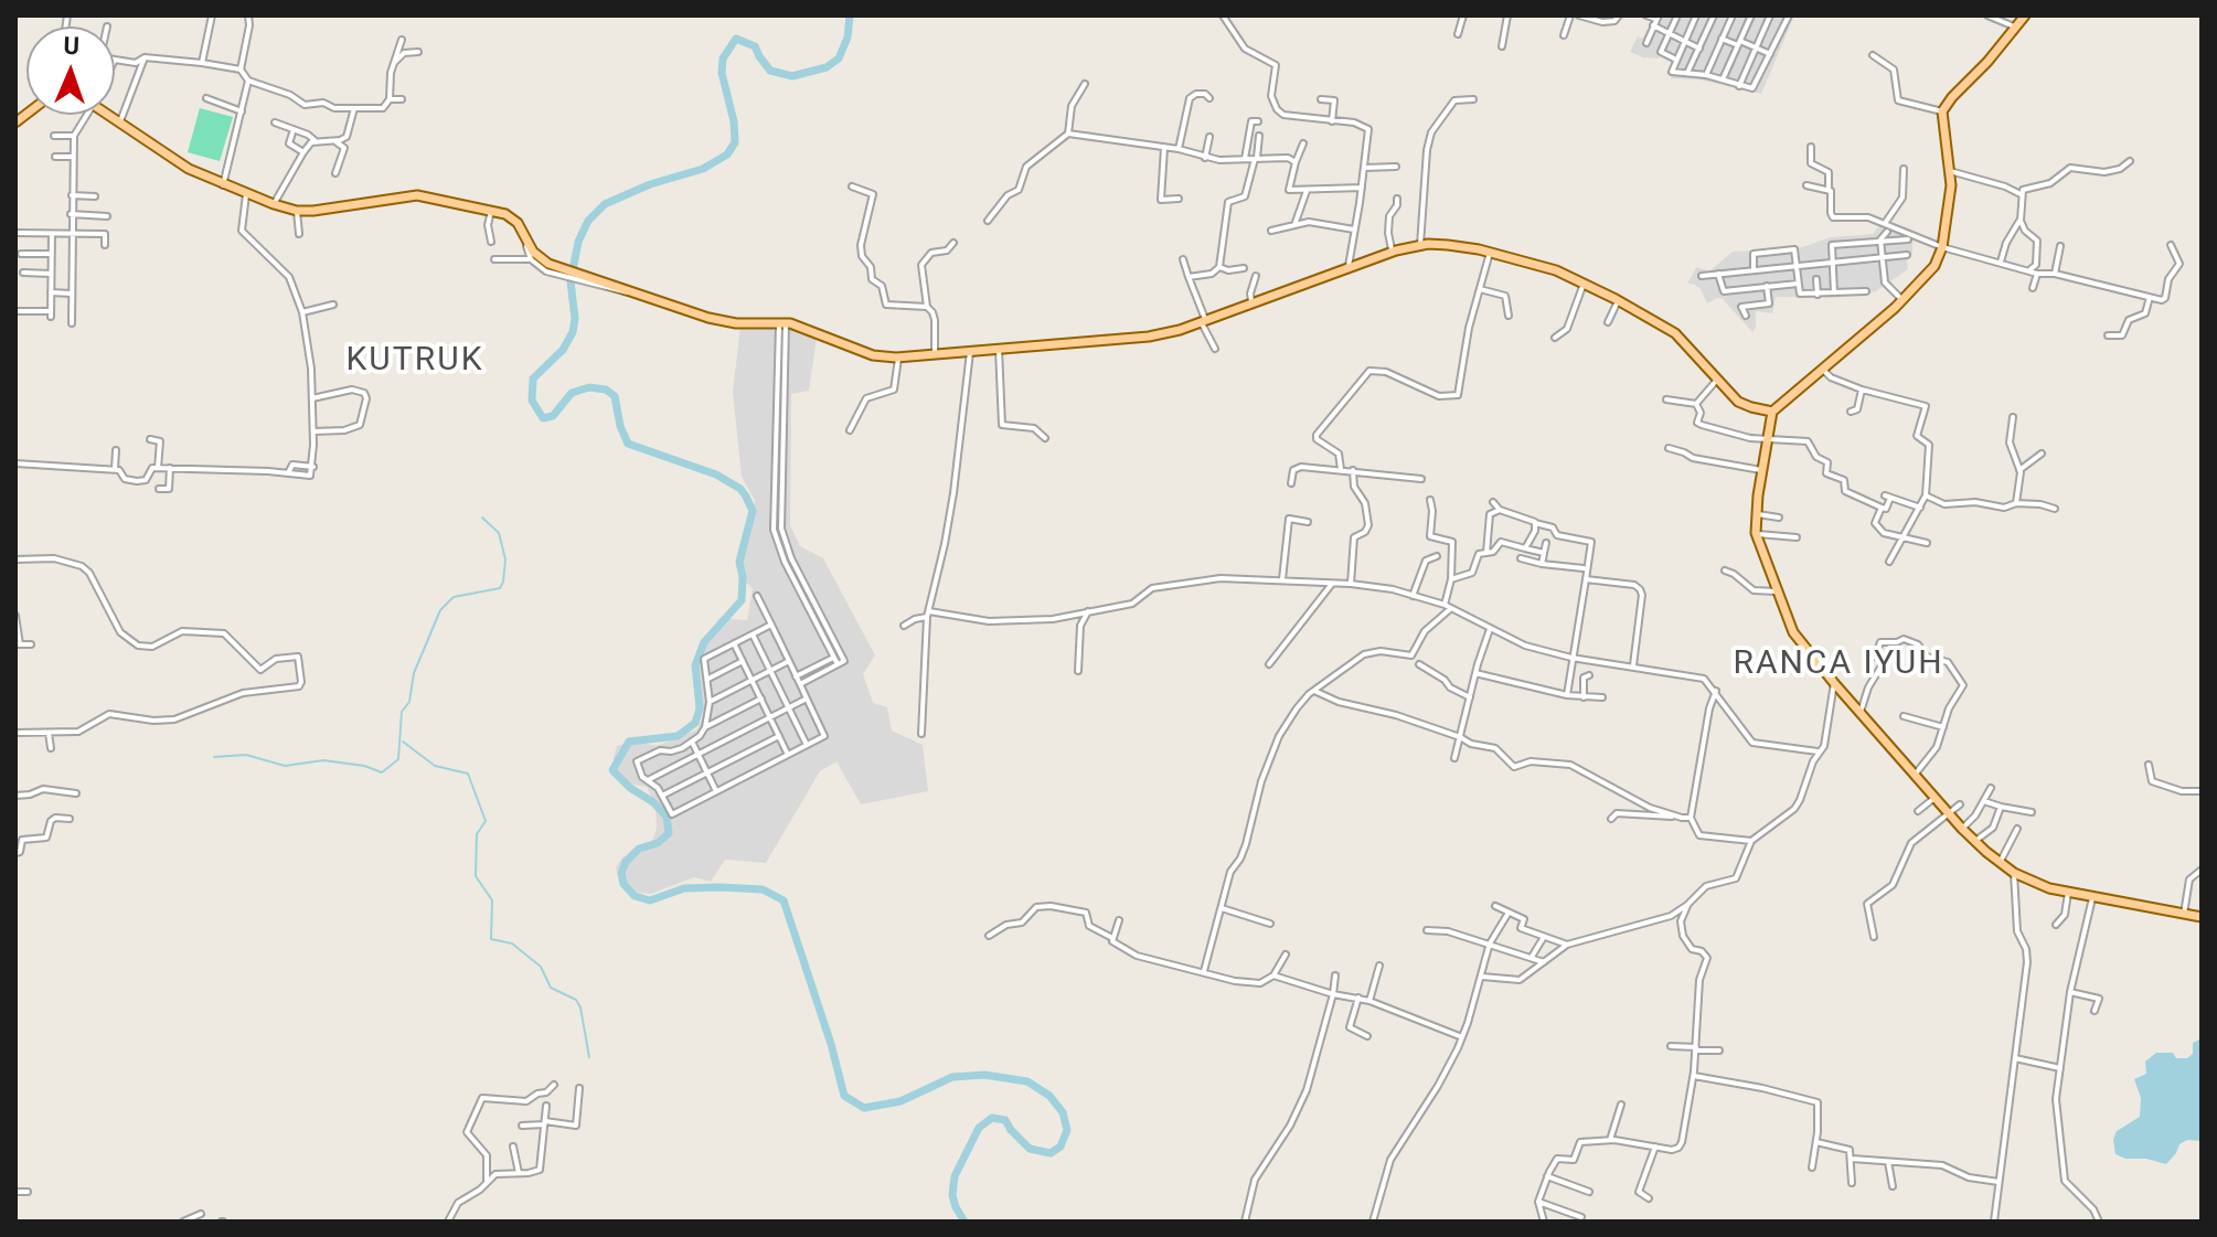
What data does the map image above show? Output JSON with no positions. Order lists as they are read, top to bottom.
{
  "districts": ["KUTRUK", "RANCA IYUH"],
  "north": "top"
}
